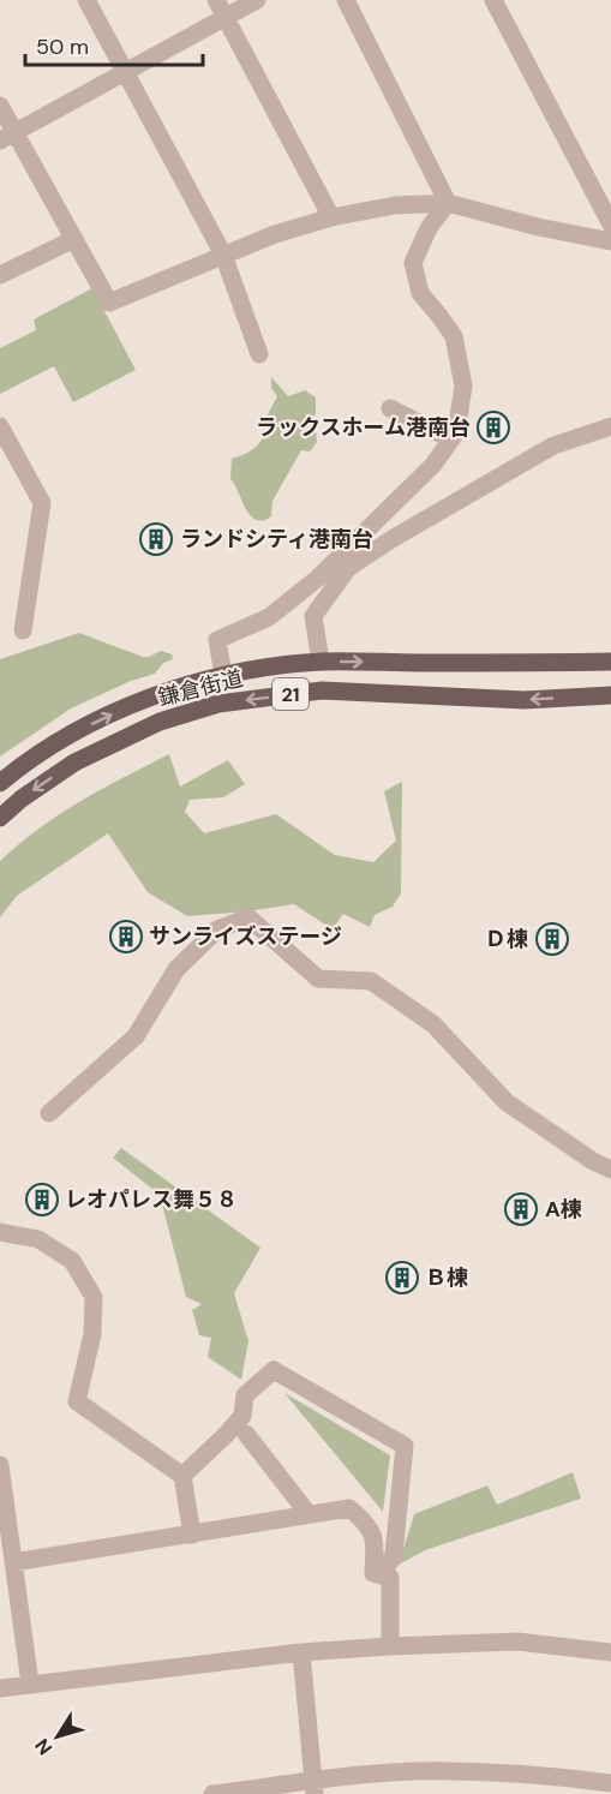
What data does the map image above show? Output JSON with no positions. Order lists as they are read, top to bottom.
{
  "streets": {
    "main road": ["鎌倉街道", "21"]
  },
  "places": {
    "building": [
      "ラックスホーム港南台",
      "ランドシティ港南台",
      "サンライズステージ",
      "Ｄ棟",
      "レオパレス舞５８",
      "A棟",
      "Ｂ棟"
    ]
  },
  "scale_bar": "50 m",
  "north": "bottom left"
}
